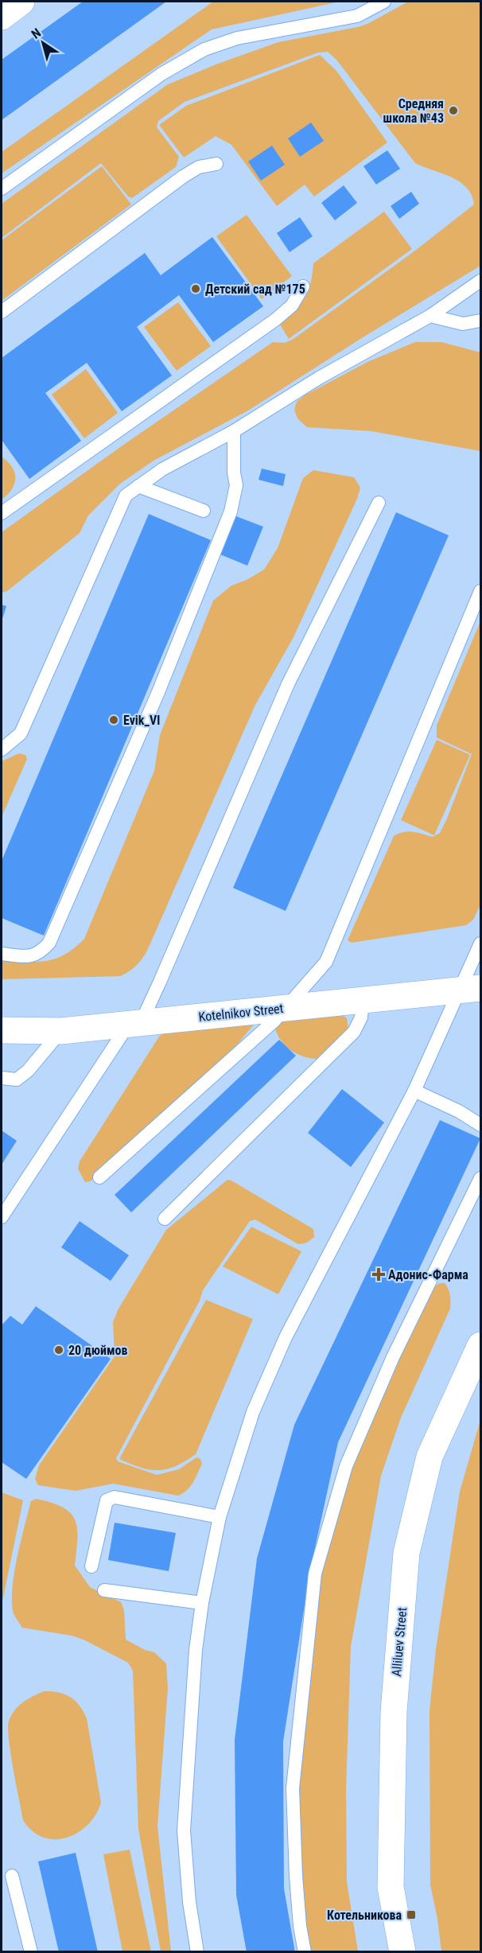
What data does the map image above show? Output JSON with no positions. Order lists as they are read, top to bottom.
{
  "streets": {
    "main road": ["Kotelnikov Street", "Alliluev Street"]
  },
  "places": {
    "other": [
      "Средняя школа №43",
      "Детский сад №175",
      "Evik_Vl",
      "20 дюймов"
    ],
    "health": ["Адонис-Фарма"],
    "transit": ["Котельникова"]
  },
  "north": "top left"
}
